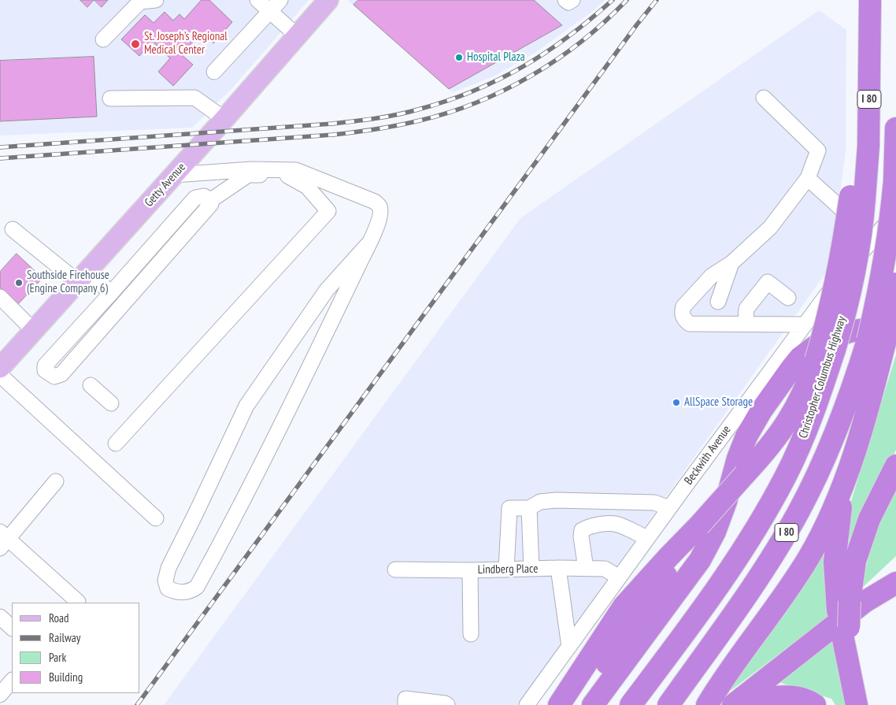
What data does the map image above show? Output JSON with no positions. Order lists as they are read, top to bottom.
{
  "streets": {
    "highway": ["I 80", "Christopher Columbus Highway"],
    "main road": ["Getty Avenue"],
    "street": ["Beckwith Avenue", "Lindberg Place"]
  },
  "crossings": [
    ["Beckwith Avenue", "Lindberg Place"]
  ],
  "places": [
    "St. Joseph’s Regional Medical Center",
    "Hospital Plaza",
    "Southside Firehouse (Engine Company 6)",
    "AllSpace Storage"
  ],
  "legend": [
    "Road",
    "Railway",
    "Park",
    "Building"
  ]
}
